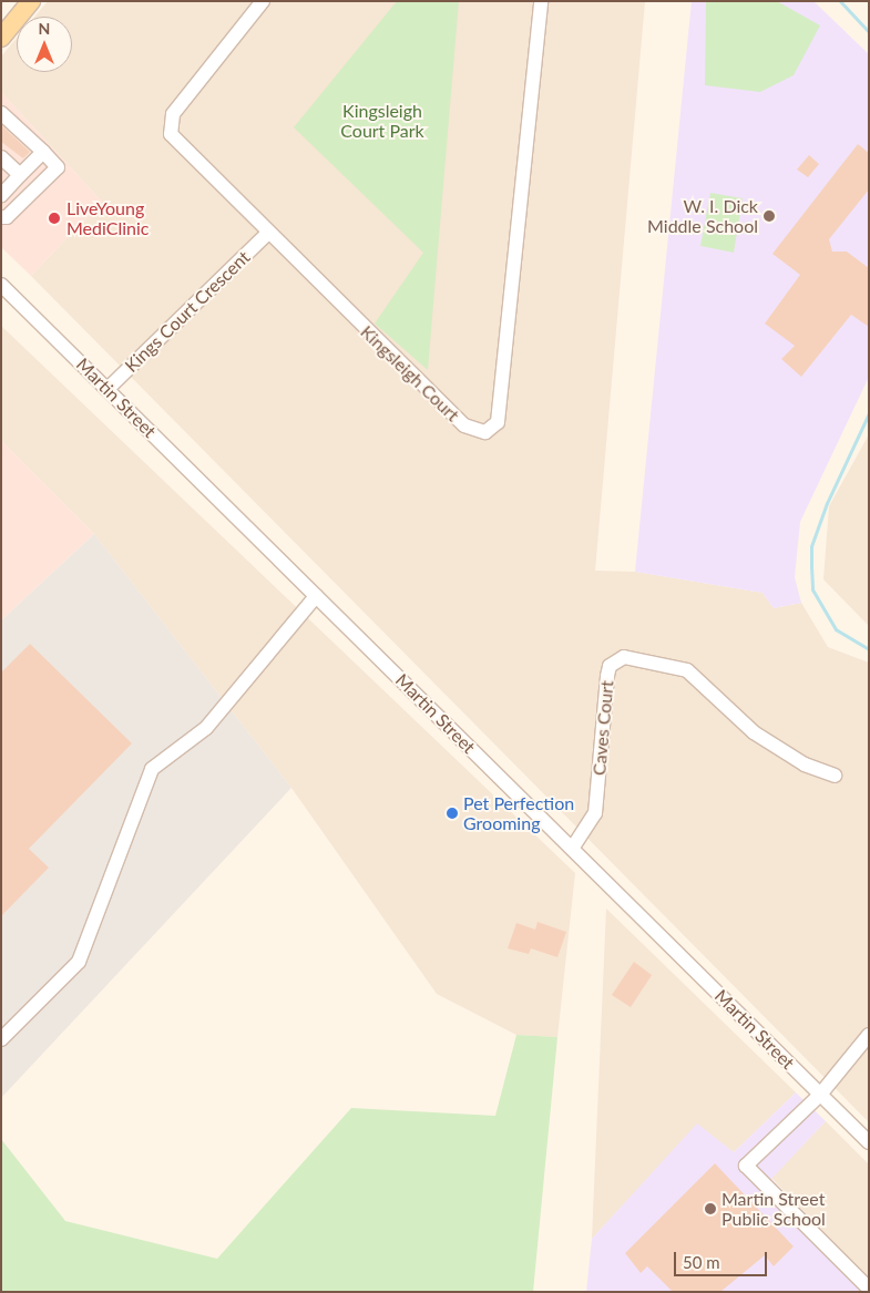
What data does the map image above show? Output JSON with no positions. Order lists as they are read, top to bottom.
{
  "streets": {
    "street": [
      "Kings Court Crescent",
      "Kingsleigh Court",
      "Martin Street",
      "Caves Court"
    ]
  },
  "crossings": [
    ["Kings Court Crescent", "Kingsleigh Court"],
    ["Kings Court Crescent", "Martin Street"],
    ["Martin Street", "Caves Court"]
  ],
  "parks": ["Kingsleigh Court Park"],
  "places": [
    "W. I. Dick Middle School",
    "LiveYoung MediClinic",
    "Pet Perfection Grooming",
    "Martin Street Public School"
  ],
  "scale_bar": "50 m",
  "north": "top"
}
